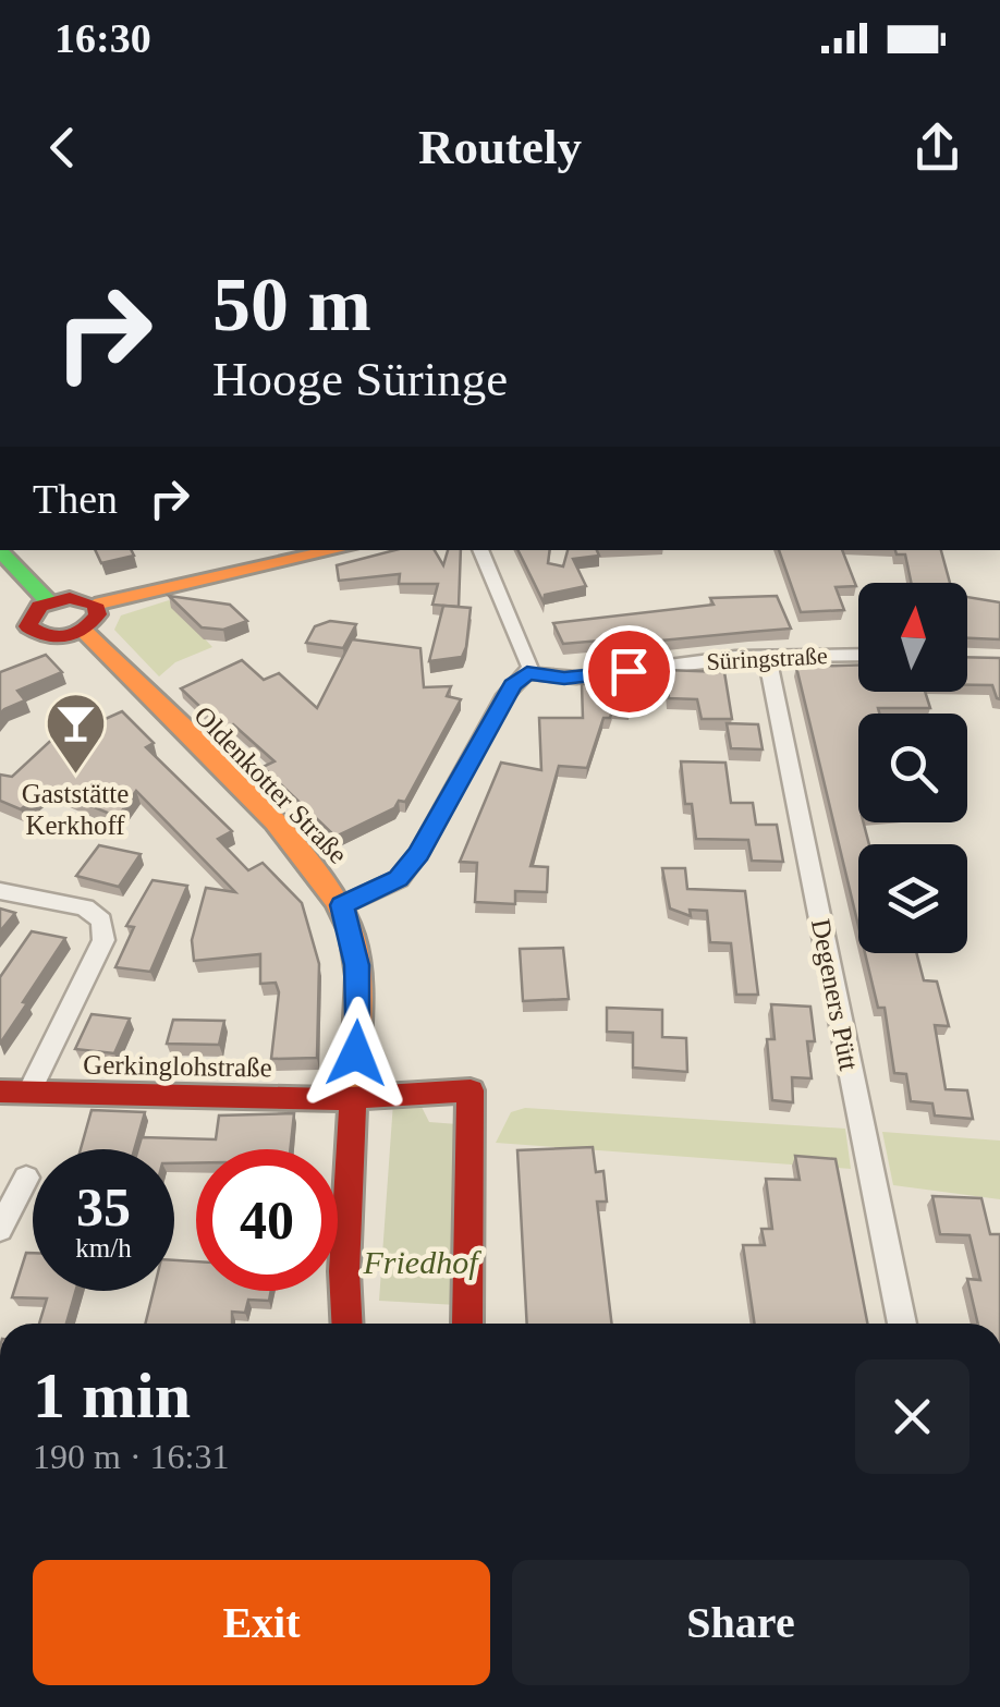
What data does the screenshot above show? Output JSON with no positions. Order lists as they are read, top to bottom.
{
  "streets": {
    "street": [
      "Süringstraße",
      "Oldenkotter Straße",
      "Degeners Pütt",
      "Gerkinglohstraße"
    ]
  },
  "crossings": [
    ["Süringstraße", "Degeners Pütt"],
    ["Oldenkotter Straße", "Gerkinglohstraße"]
  ],
  "parks": ["Friedhof"],
  "places": {
    "bar": ["Gaststätte Kerkhoff"]
  },
  "north": "top",
  "page": {
    "status": "16:30",
    "header": "Routely",
    "turn": ["50 m", "Hooge Süringe"],
    "then": "Then",
    "speed": "35 km/h",
    "limit": "40",
    "heading": ["1 min", "190 m · 16:31"],
    "buttons": ["Exit", "Share"]
  }
}
